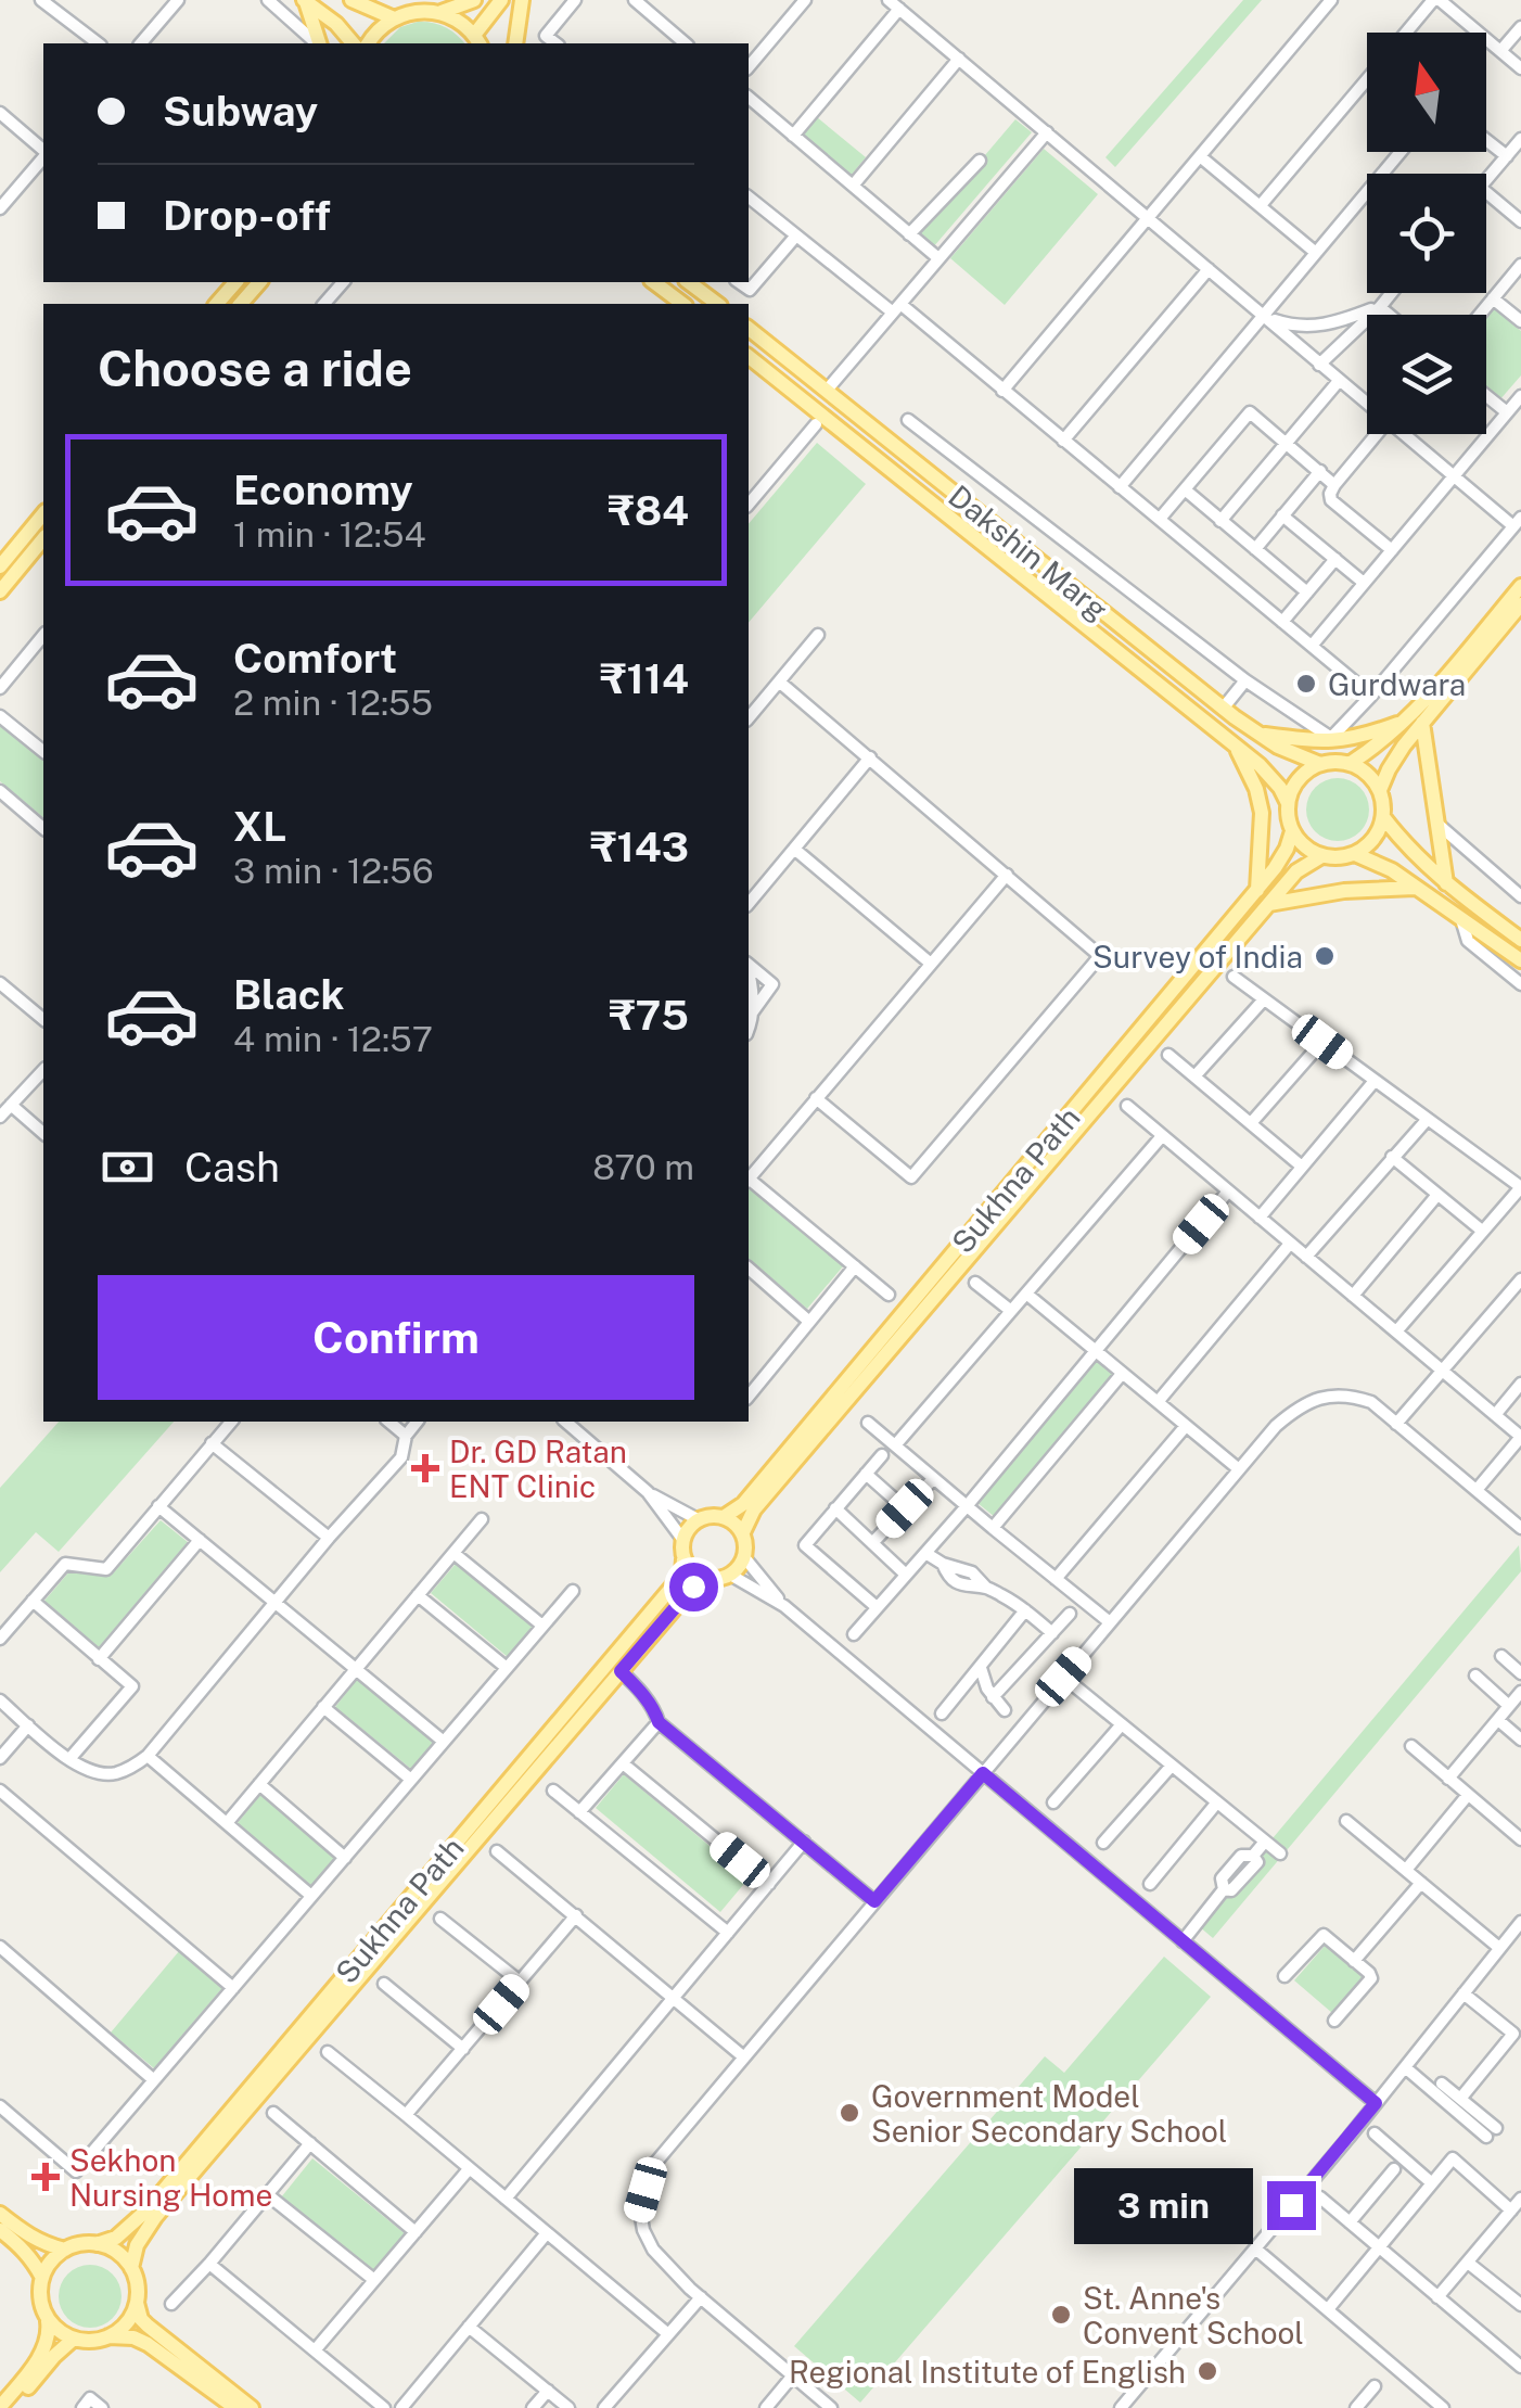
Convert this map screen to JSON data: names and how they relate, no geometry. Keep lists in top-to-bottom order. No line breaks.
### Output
{"streets":{"main road":["Dakshin Marg","Sukhna Path"]},"crossings":[["Dakshin Marg","Sukhna Path"]],"places":{"other":["Gurdwara","Survey of India","Government Model Senior Secondary School","St. Anne's Convent School","Regional Institute of English"],"health":["Dr. GD Ratan ENT Clinic","Sekhon Nursing Home"]},"north":"top","page":{"banner":["Subway","Drop-off"],"heading":"Choose a ride","list":[{"name":"Economy","note":"1 min · 12:54","value":"₹84"},{"name":"Comfort","note":"2 min · 12:55","value":"₹114"},{"name":"XL","note":"3 min · 12:56","value":"₹143"},{"name":"Black","note":"4 min · 12:57","value":"₹75"}],"pay":["Cash","870 m"],"buttons":"Confirm","bubble":"3 min"}}
